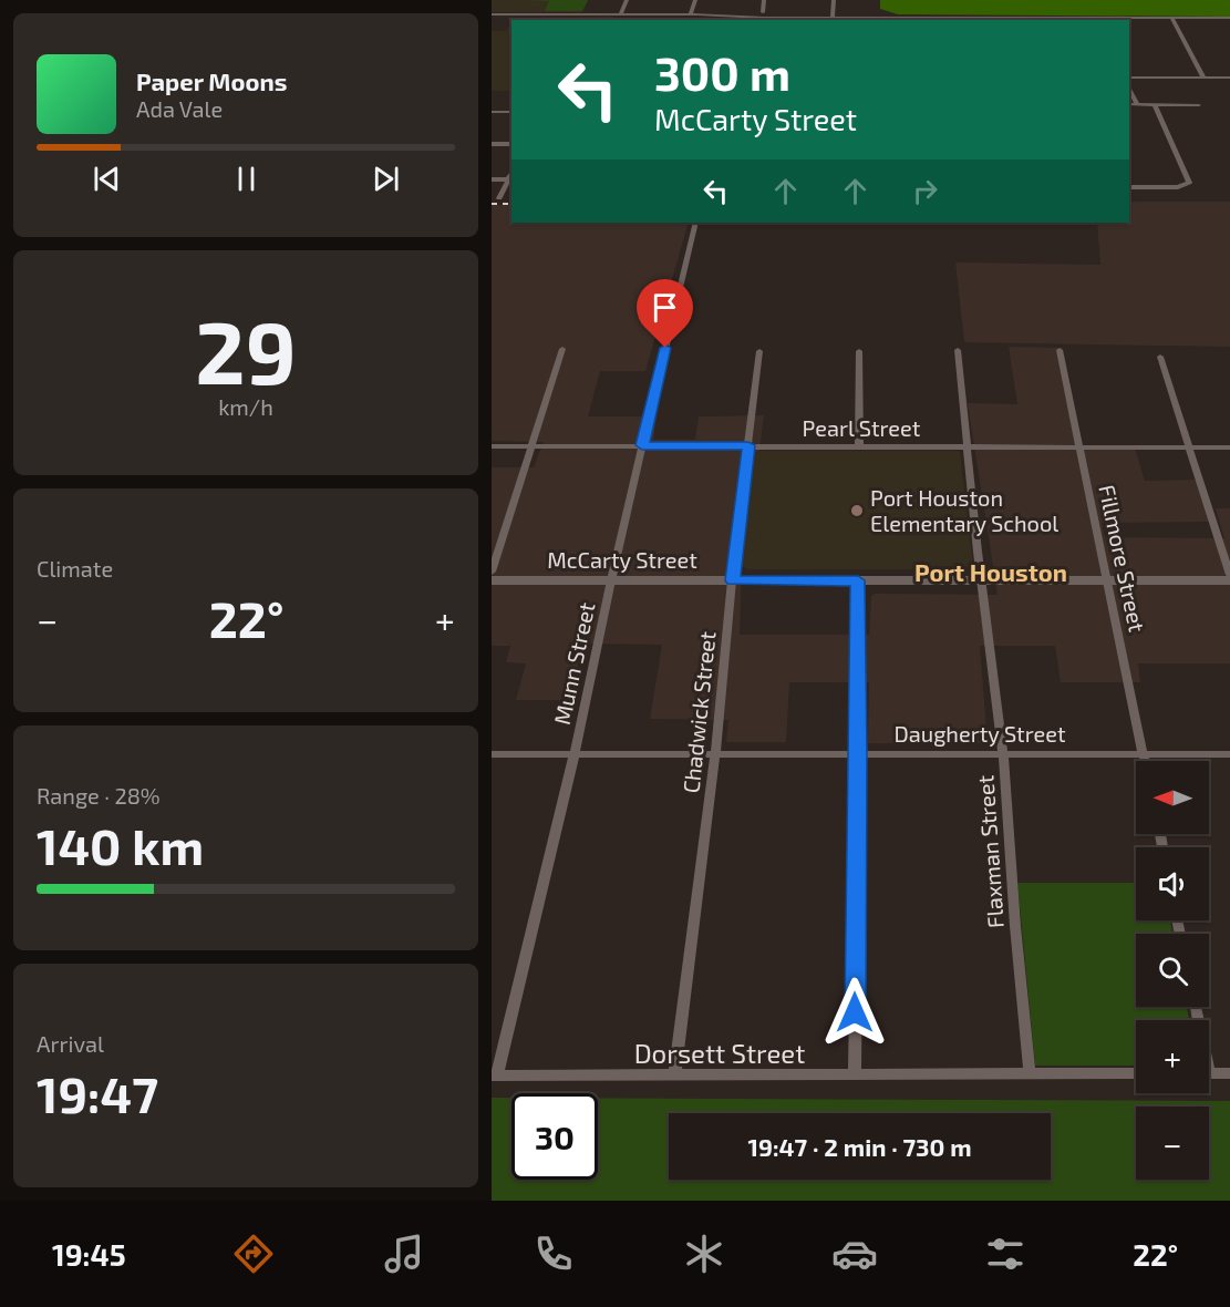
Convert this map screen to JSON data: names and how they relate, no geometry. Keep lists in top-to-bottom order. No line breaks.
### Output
{"streets":{"main road":["McCarty Street"],"street":["Pearl Street","Fillmore Street","Munn Street","Chadwick Street","Daugherty Street","Flaxman Street","Dorsett Street"]},"crossings":[["Pearl Street","Fillmore Street"],["Pearl Street","Munn Street"],["Pearl Street","Chadwick Street"],["Pearl Street","Flaxman Street"],["Fillmore Street","McCarty Street"],["Fillmore Street","Daugherty Street"],["McCarty Street","Munn Street"],["McCarty Street","Chadwick Street"],["McCarty Street","Flaxman Street"],["Munn Street","Daugherty Street"],["Munn Street","Dorsett Street"],["Chadwick Street","Daugherty Street"],["Chadwick Street","Dorsett Street"],["Daugherty Street","Flaxman Street"],["Flaxman Street","Dorsett Street"]],"districts":["Port Houston"],"places":["Port Houston Elementary School"],"north":"left","page":{"turn":["300 m","McCarty Street"],"song":["Paper Moons","Ada Vale"],"tile":[["29","km/h"],"Climate",["Range · 28%","140 km"],["Arrival","19:47"]],"heat":["−","22°","+"],"map_buttons":["+","−"],"limit":"30","trip":"19:47 · 2 min · 730 m","tabs":["19:45","22°"]}}
